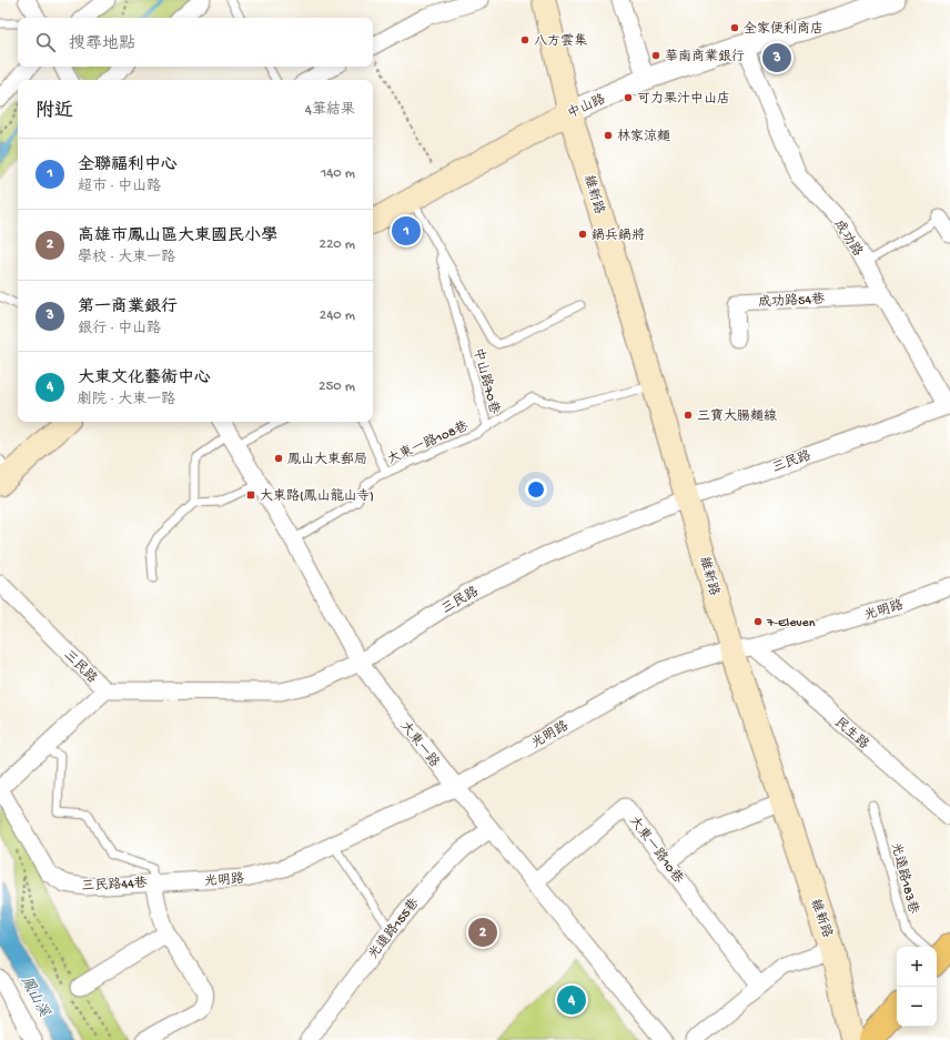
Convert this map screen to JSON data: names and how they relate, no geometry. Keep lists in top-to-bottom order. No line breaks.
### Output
{"streets":{"main road":["中山路","維新路"],"street":["成功路","成功路54巷","三民路","光明路","民生路","大東一路","大東一路10巷","三民路44巷","光遠路155巷"],"lane":["中山路70巷","大東一路108巷","光遠路183巷"]},"crossings":[["中山路","維新路"],["中山路","成功路"],["中山路","中山路70巷"],["維新路","中山路70巷"],["維新路","三民路"],["維新路","光明路"],["成功路","成功路54巷"],["成功路","三民路"],["中山路70巷","大東一路108巷"],["大東一路108巷","大東一路"],["三民路","大東一路"],["三民路","三民路44巷"],["光明路","民生路"],["光明路","大東一路"],["光明路","三民路44巷"],["大東一路","大東一路10巷"],["大東一路","光遠路155巷"]],"water":["鳳山溪"],"places":{"other":["全家便利商店","八方雲集","華南商業銀行","可力果汁中山店","林家涼麵","鍋兵鍋將","三寶大腸麵線","鳳山大東郵局","7-Eleven"],"transit":["大東路(鳳山龍山寺)"]},"page":{"search":"搜尋地點","pins":["3","1","2","4"],"heading":["附近","4筆結果"],"list":[{"mark":"1","name":"全聯福利中心","note":"超市 · 中山路","value":"140 m"},{"mark":"2","name":"高雄市鳳山區大東國民小學","note":"學校 · 大東一路","value":"220 m"},{"mark":"3","name":"第一商業銀行","note":"銀行 · 中山路","value":"240 m"},{"mark":"4","name":"大東文化藝術中心","note":"劇院 · 大東一路","value":"250 m"}],"map_buttons":["+","−"]}}
